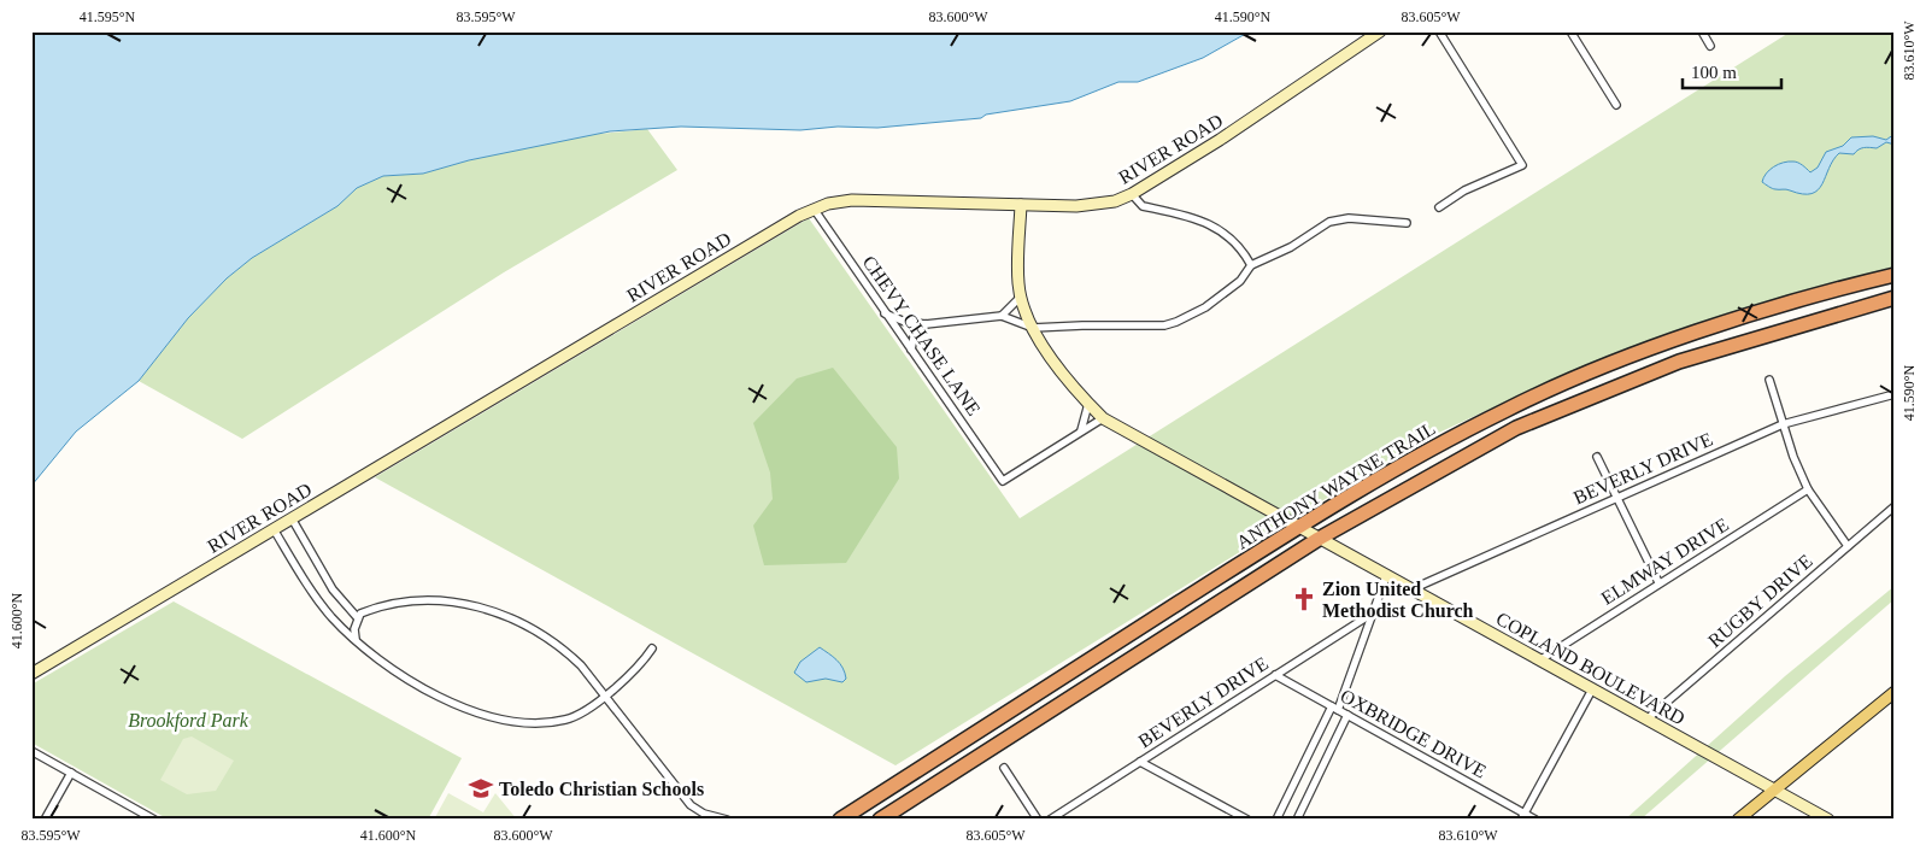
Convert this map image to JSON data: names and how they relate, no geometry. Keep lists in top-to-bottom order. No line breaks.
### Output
{"streets":{"highway":["ANTHONY WAYNE TRAIL"],"street":["RIVER ROAD","CHEVY CHASE LANE","BEVERLY DRIVE","ELMWAY DRIVE","RUGBY DRIVE","COPLAND BOULEVARD","OXBRIDGE DRIVE"]},"crossings":[["RIVER ROAD","CHEVY CHASE LANE"],["RIVER ROAD","COPLAND BOULEVARD"],["BEVERLY DRIVE","COPLAND BOULEVARD"],["BEVERLY DRIVE","OXBRIDGE DRIVE"],["ANTHONY WAYNE TRAIL","COPLAND BOULEVARD"],["ELMWAY DRIVE","COPLAND BOULEVARD"],["RUGBY DRIVE","COPLAND BOULEVARD"]],"parks":["Brookford Park"],"places":{"church":["Zion United Methodist Church"],"school or university":["Toledo Christian Schools"]},"scale_bar":"100 m","coordinates":["41.595°N","83.595°W","83.600°W","41.590°N","83.605°W","83.610°W","41.600°N"]}
